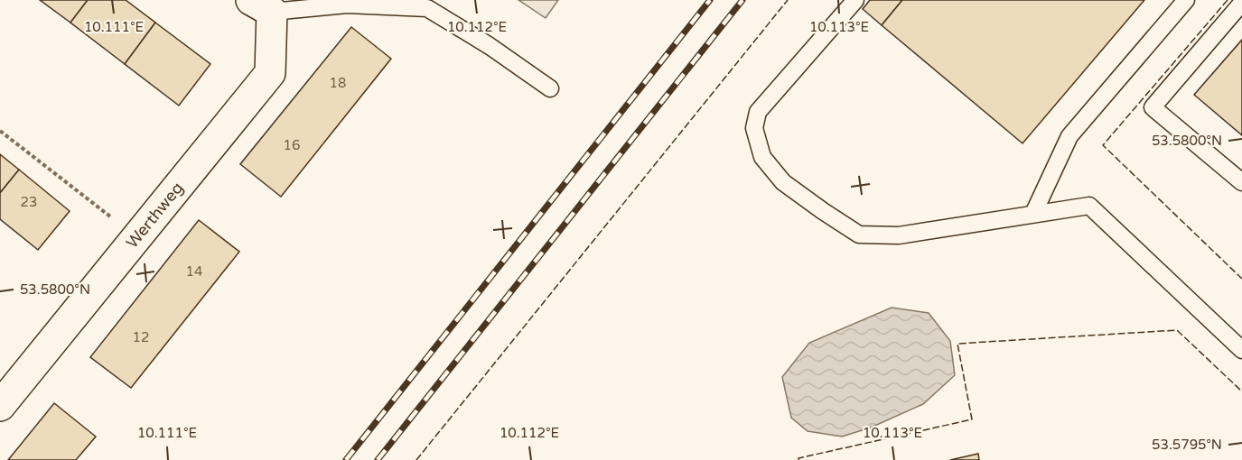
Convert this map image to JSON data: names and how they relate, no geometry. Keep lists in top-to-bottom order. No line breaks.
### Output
{"streets":{"street":["Werthweg"]},"house_numbers":["18","16","23","14","12"],"coordinates":["10.111°E","10.112°E","10.113°E","53.5800°N","53.5795°N"]}
